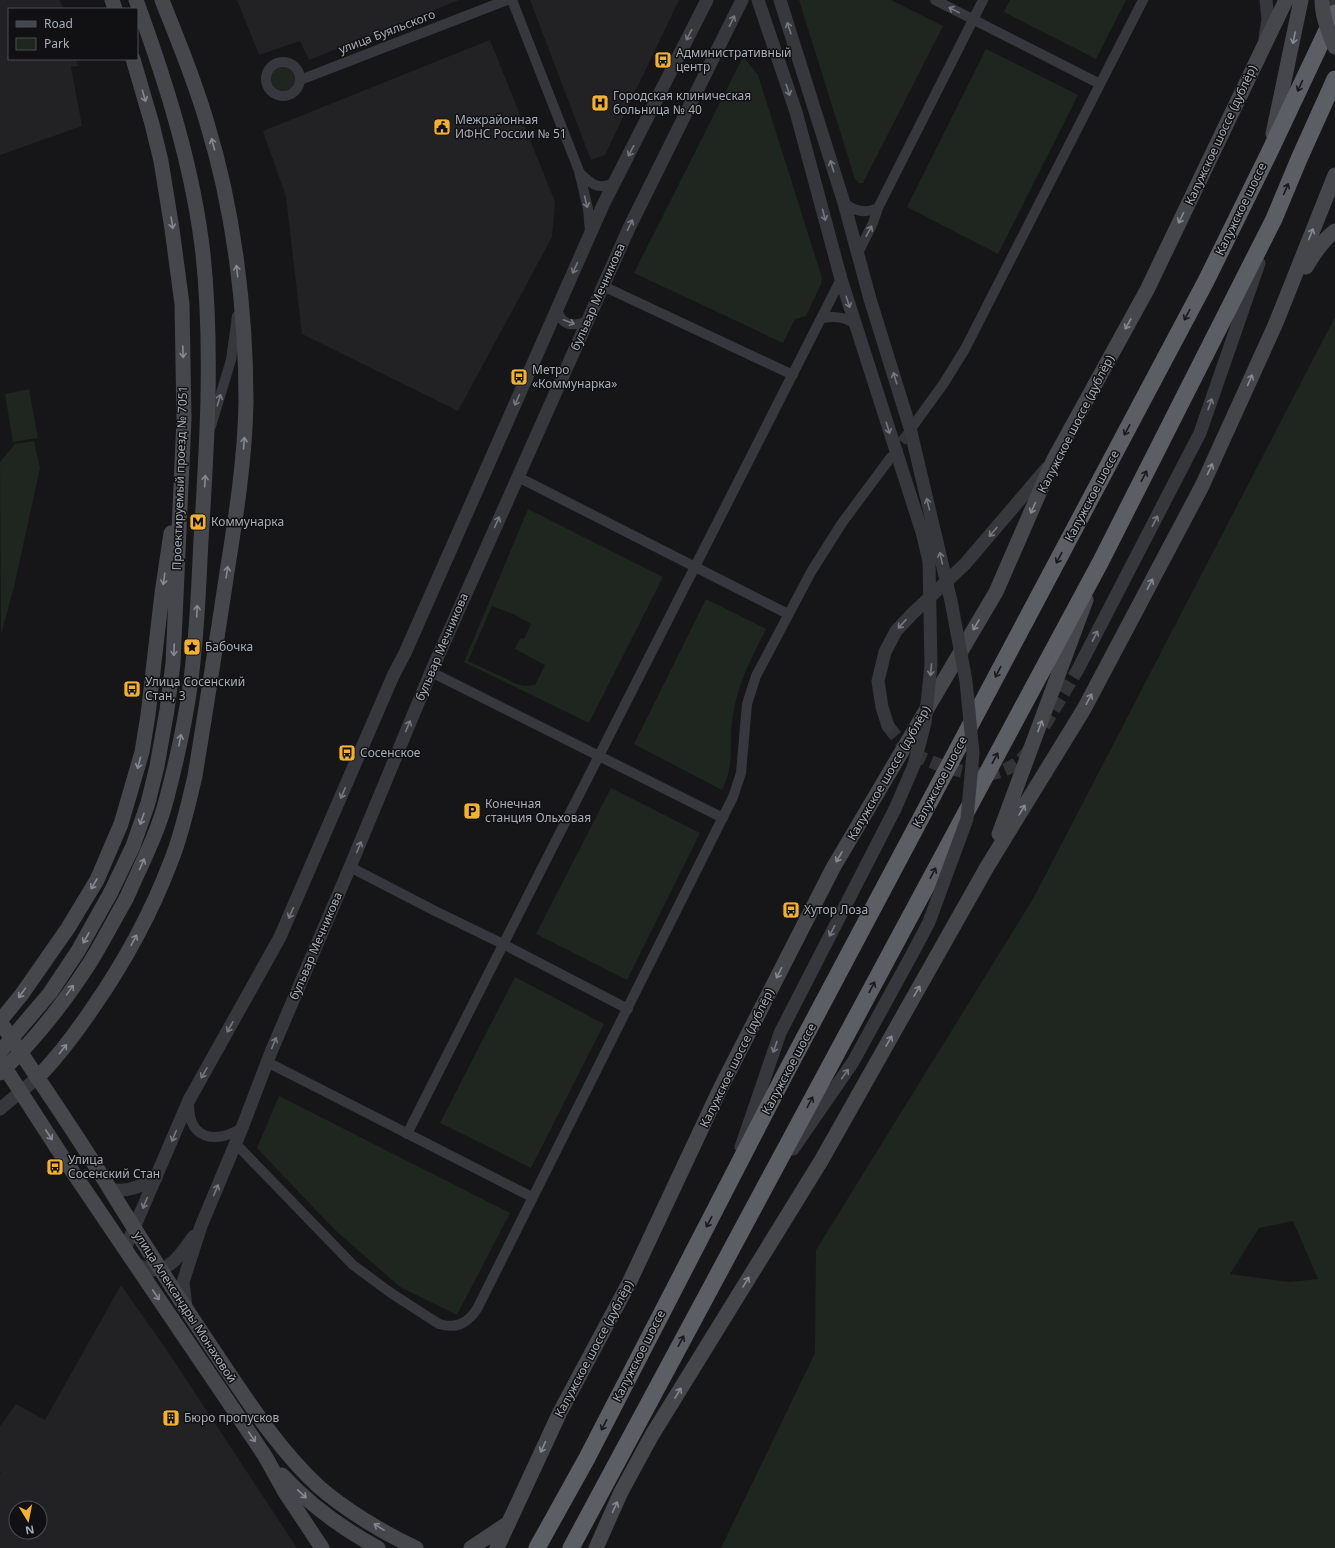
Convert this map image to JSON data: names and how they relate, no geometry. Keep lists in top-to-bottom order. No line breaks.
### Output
{"streets":{"highway":["Калужское шоссе"],"main road":["Калужское шоссе (дублёр)","Проектируемый проезд № 7051","улица Александры Монаховой"],"street":["улица Буяльского","бульвар Мечникова"]},"crossings":[["бульвар Мечникова","улица Александры Монаховой"]],"places":{"bus stop":["Административный центр","Метро «Коммунарка»","Улица Сосенский Стан, 3","Сосенское","Хутор Лоза","Улица Сосенский Стан"],"hospital":["Городская клиническая больница № 40"],"public building":["Межрайонная ИФНС России № 51"],"metro station":["Коммунарка"],"place":["Бабочка"],"parking":["Конечная станция Ольховая"],"building":["Бюро пропусков"]},"legend":["Road","Park"],"north":"bottom"}
